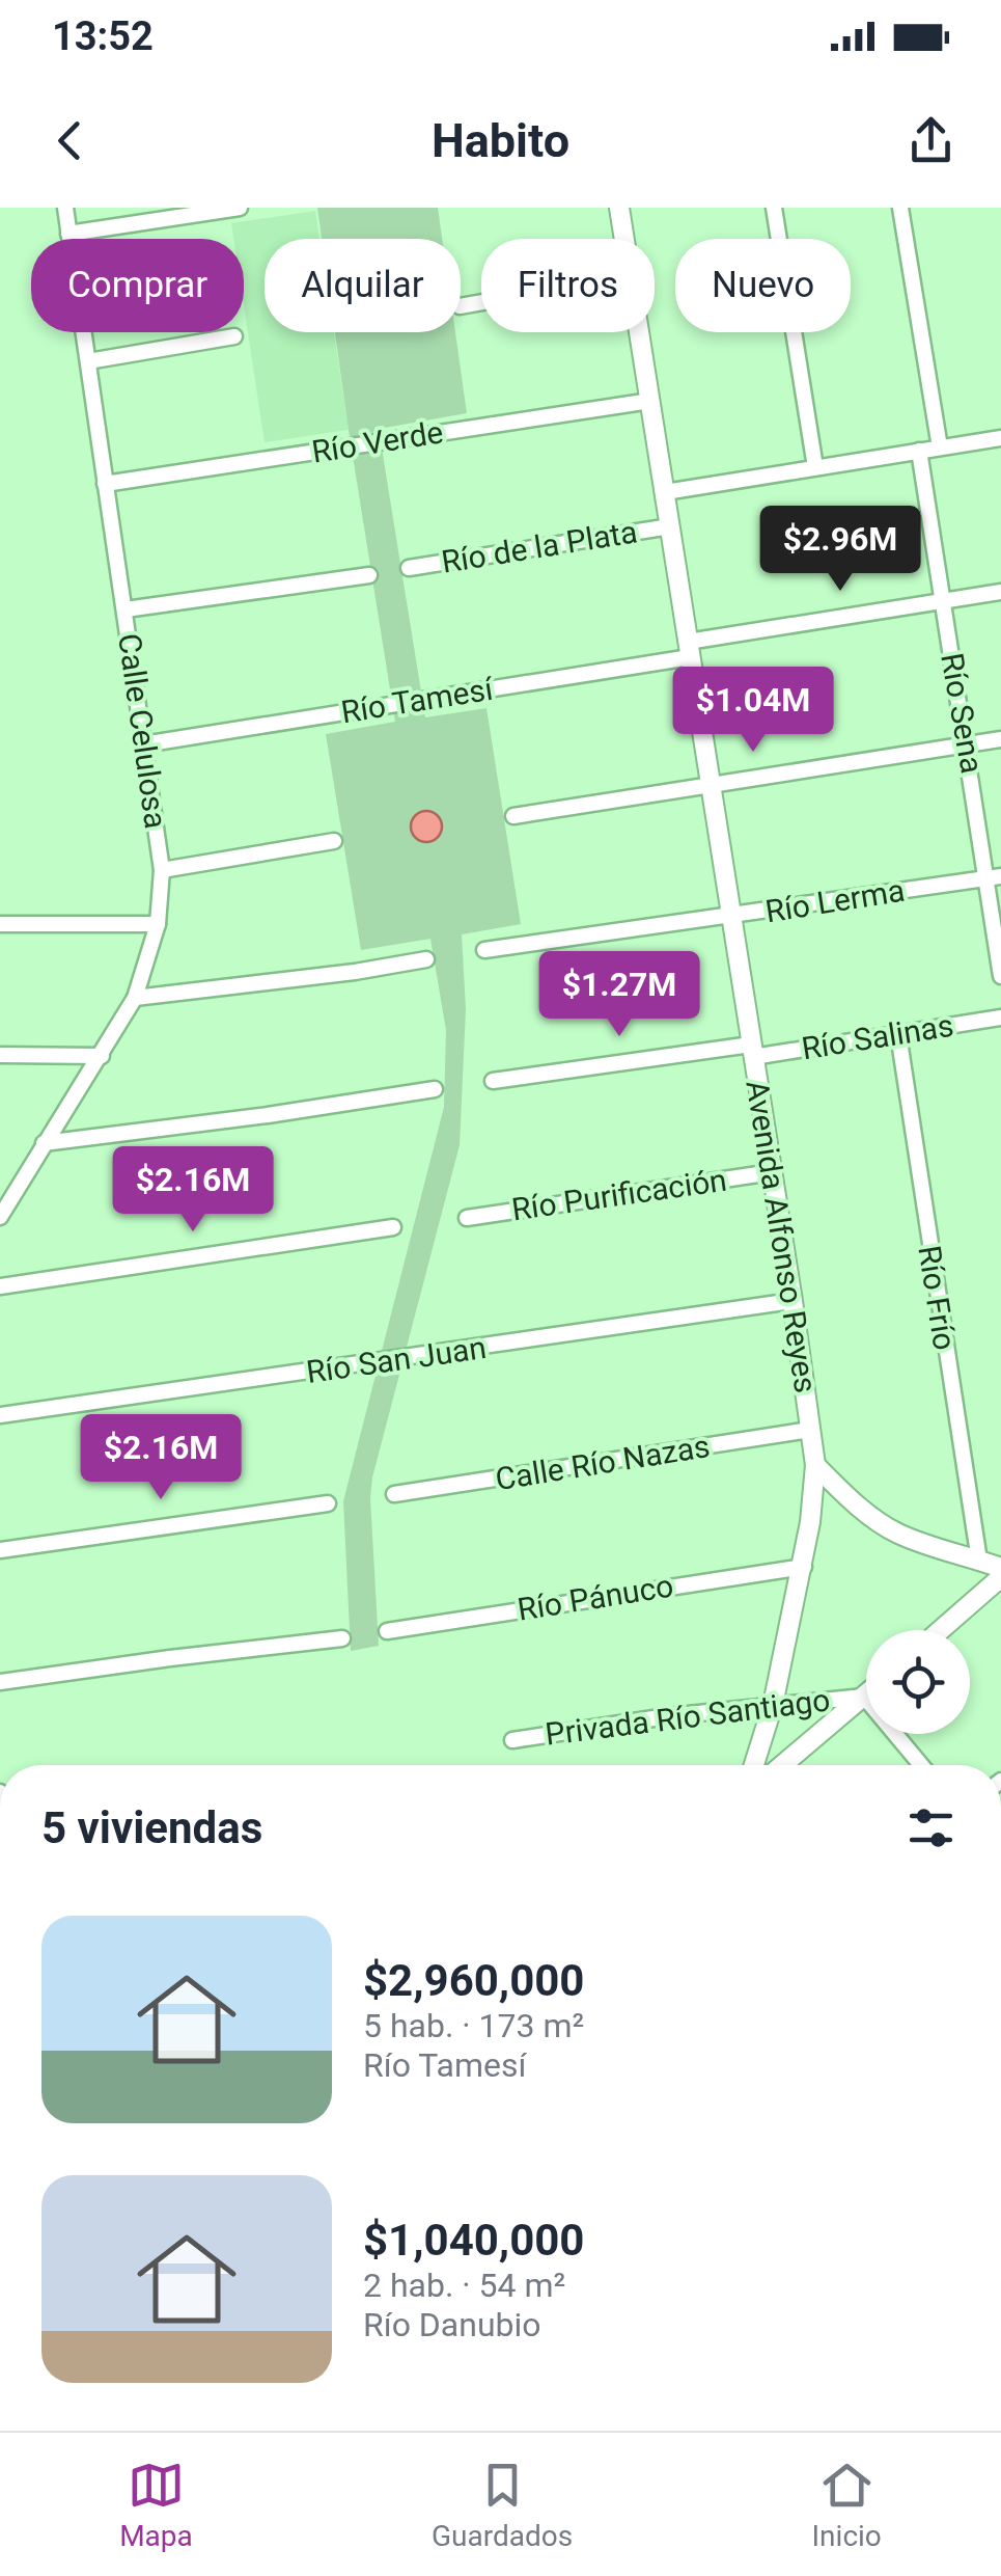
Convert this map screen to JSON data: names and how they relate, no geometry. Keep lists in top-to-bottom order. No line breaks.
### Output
{"streets":{"street":["Río Verde","Río de la Plata","Río Tamesí","Río Sena","Calle Celulosa","Río Lerma","Río Salinas","Río Purificación","Avenida Alfonso Reyes","Río Frío","Río San Juan","Calle Río Nazas","Río Pánuco","Privada Río Santiago"]},"crossings":[["Río Verde","Calle Celulosa"],["Río Verde","Avenida Alfonso Reyes"],["Río de la Plata","Río Sena"],["Río de la Plata","Avenida Alfonso Reyes"],["Río Tamesí","Río Sena"],["Río Tamesí","Calle Celulosa"],["Río Tamesí","Avenida Alfonso Reyes"],["Río Sena","Río Lerma"],["Río Lerma","Avenida Alfonso Reyes"],["Río Salinas","Avenida Alfonso Reyes"],["Río Salinas","Río Frío"],["Río Purificación","Avenida Alfonso Reyes"],["Avenida Alfonso Reyes","Río San Juan"],["Avenida Alfonso Reyes","Calle Río Nazas"],["Avenida Alfonso Reyes","Río Pánuco"],["Avenida Alfonso Reyes","Privada Río Santiago"]],"page":{"status":"13:52","header":"Habito","chip":["Comprar","Alquilar","Filtros","Nuevo"],"price":["$2.96M","$1.04M","$1.27M","$2.16M","$2.16M"],"heading":"5 viviendas","list":[{"name":"$2,960,000","note":"5 hab. · 173 m² · Río Tamesí"},{"name":"$1,040,000","note":"2 hab. · 54 m² · Río Danubio"}],"tabs":["Mapa","Guardados","Inicio"]}}
